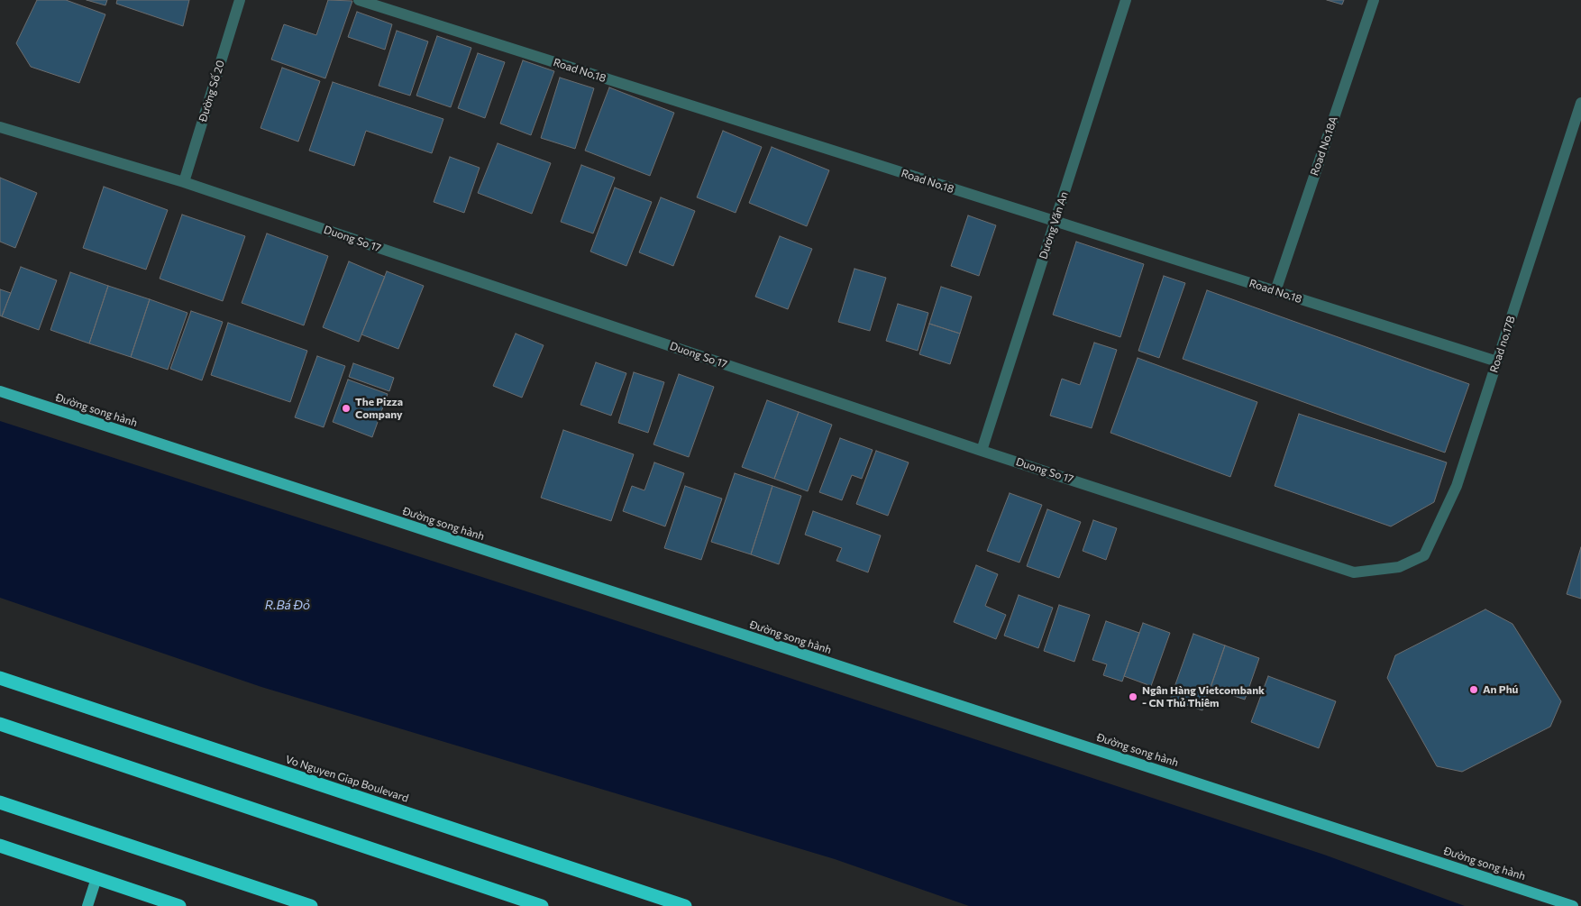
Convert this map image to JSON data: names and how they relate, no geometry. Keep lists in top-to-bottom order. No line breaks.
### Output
{"streets":{"highway":["Vo Nguyen Giap Boulevard"],"main road":["Đường song hành"],"street":["Road No.18","Đường Số 20","Road No.18A","Dương Văn An","Duong So 17","Road no.17B"]},"crossings":[["Road No.18","Road No.18A"],["Road No.18","Dương Văn An"],["Road No.18","Duong So 17"],["Road No.18","Road no.17B"],["Đường Số 20","Duong So 17"],["Dương Văn An","Duong So 17"],["Duong So 17","Road no.17B"]],"water":["R.Bá Đỏ"],"places":["The Pizza Company","An Phú","Ngân Hàng Vietcombank - CN Thủ Thiêm"]}
